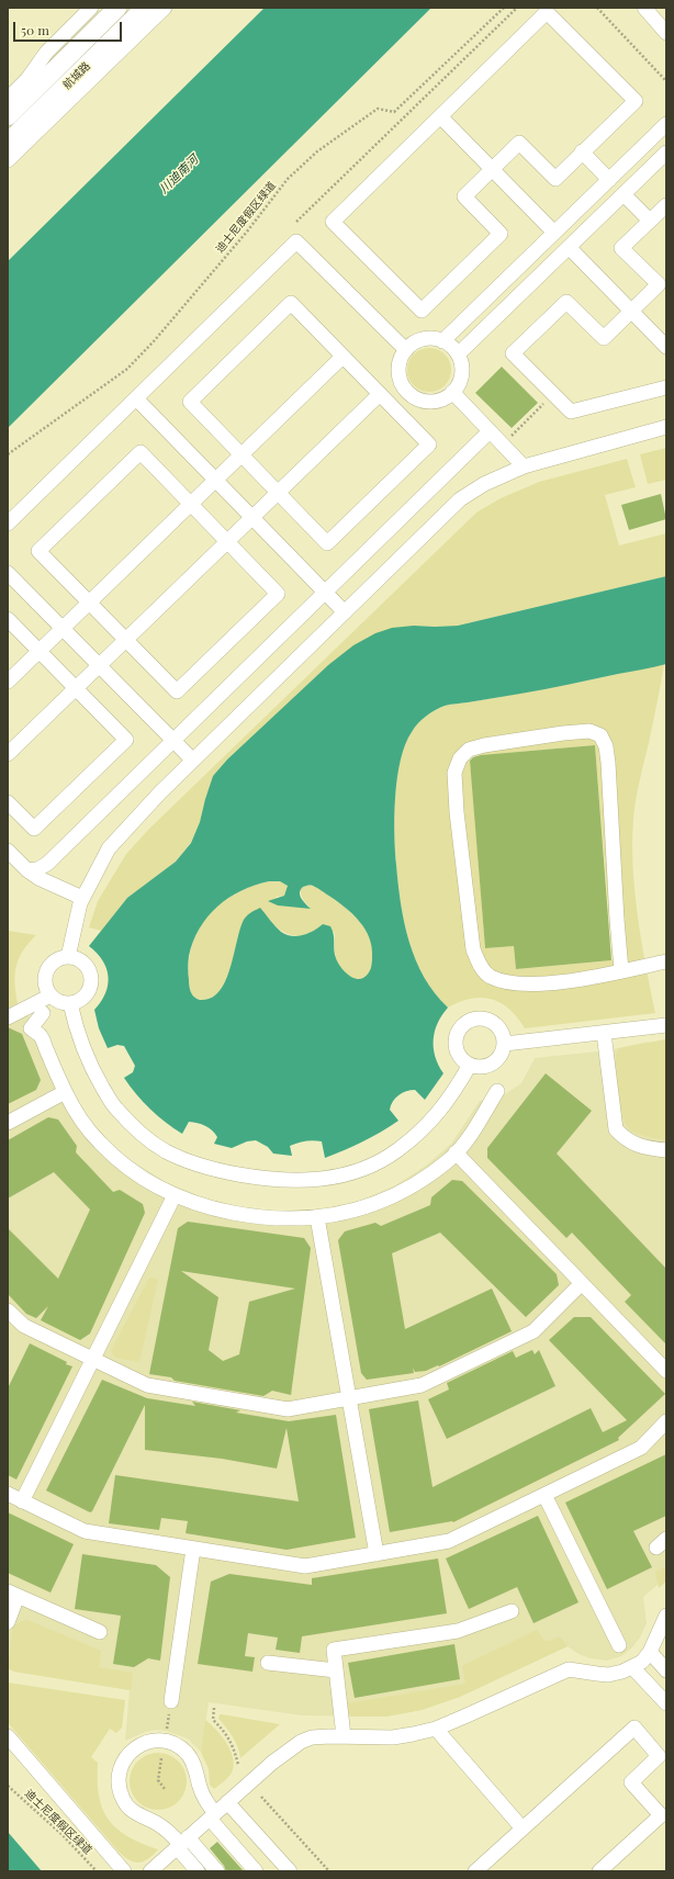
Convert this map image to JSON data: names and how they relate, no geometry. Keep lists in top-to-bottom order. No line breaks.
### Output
{"streets":{"main road":["航城路"],"path":["迪士尼度假区绿道"]},"water":["川迪南河"],"scale_bar":"50 m"}
